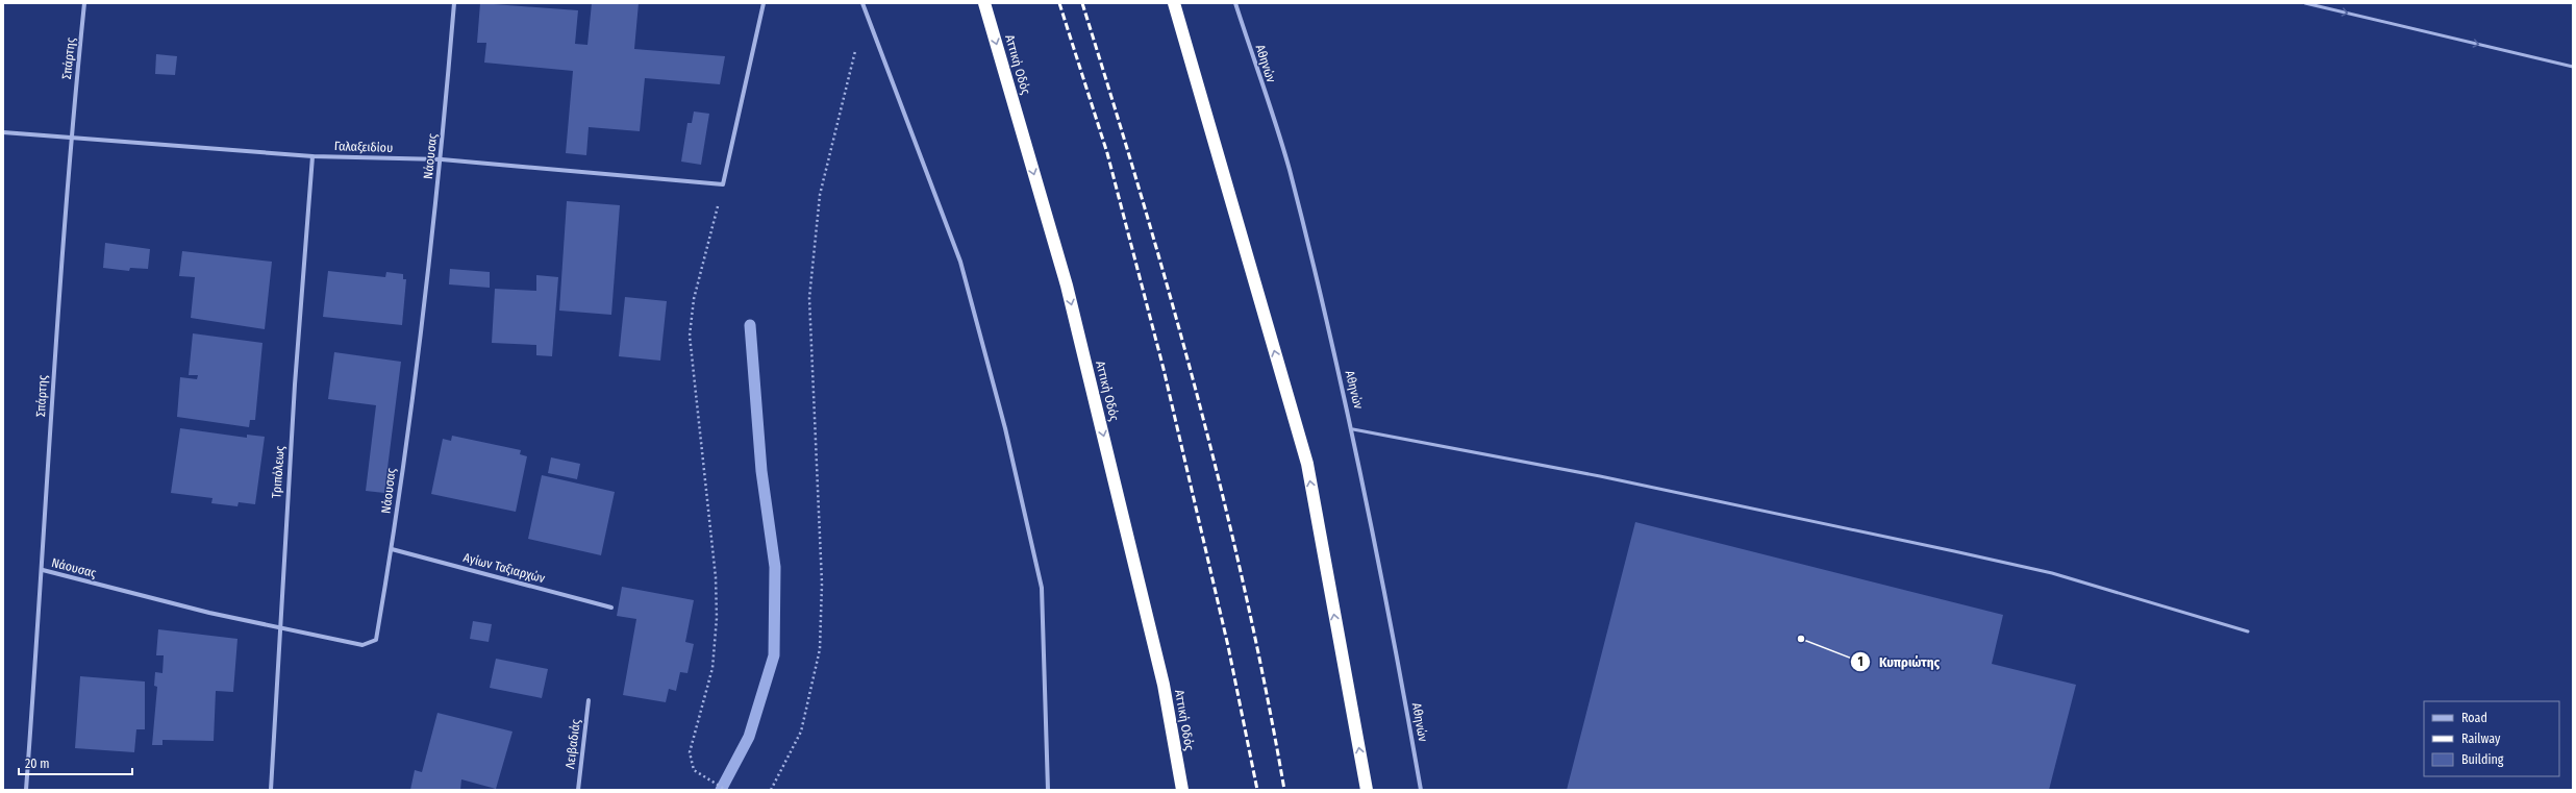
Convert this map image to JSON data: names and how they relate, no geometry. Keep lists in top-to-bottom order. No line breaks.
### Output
{"streets":{"highway":["Αττική Οδός"],"street":["Σπάρτης","Αθηνών","Γαλαξειδίου","Νάουσας","Τριπόλεως","Αγίων Ταξιαρχών","Λειβαδιάς"]},"crossings":[["Σπάρτης","Γαλαξειδίου"],["Σπάρτης","Νάουσας"],["Γαλαξειδίου","Νάουσας"],["Γαλαξειδίου","Τριπόλεως"],["Νάουσας","Τριπόλεως"],["Νάουσας","Αγίων Ταξιαρχών"]],"one_way":["Αττική Οδός"],"places":["Κυπριώτης"],"legend":["Road","Railway","Building"],"scale_bar":"20 m"}
